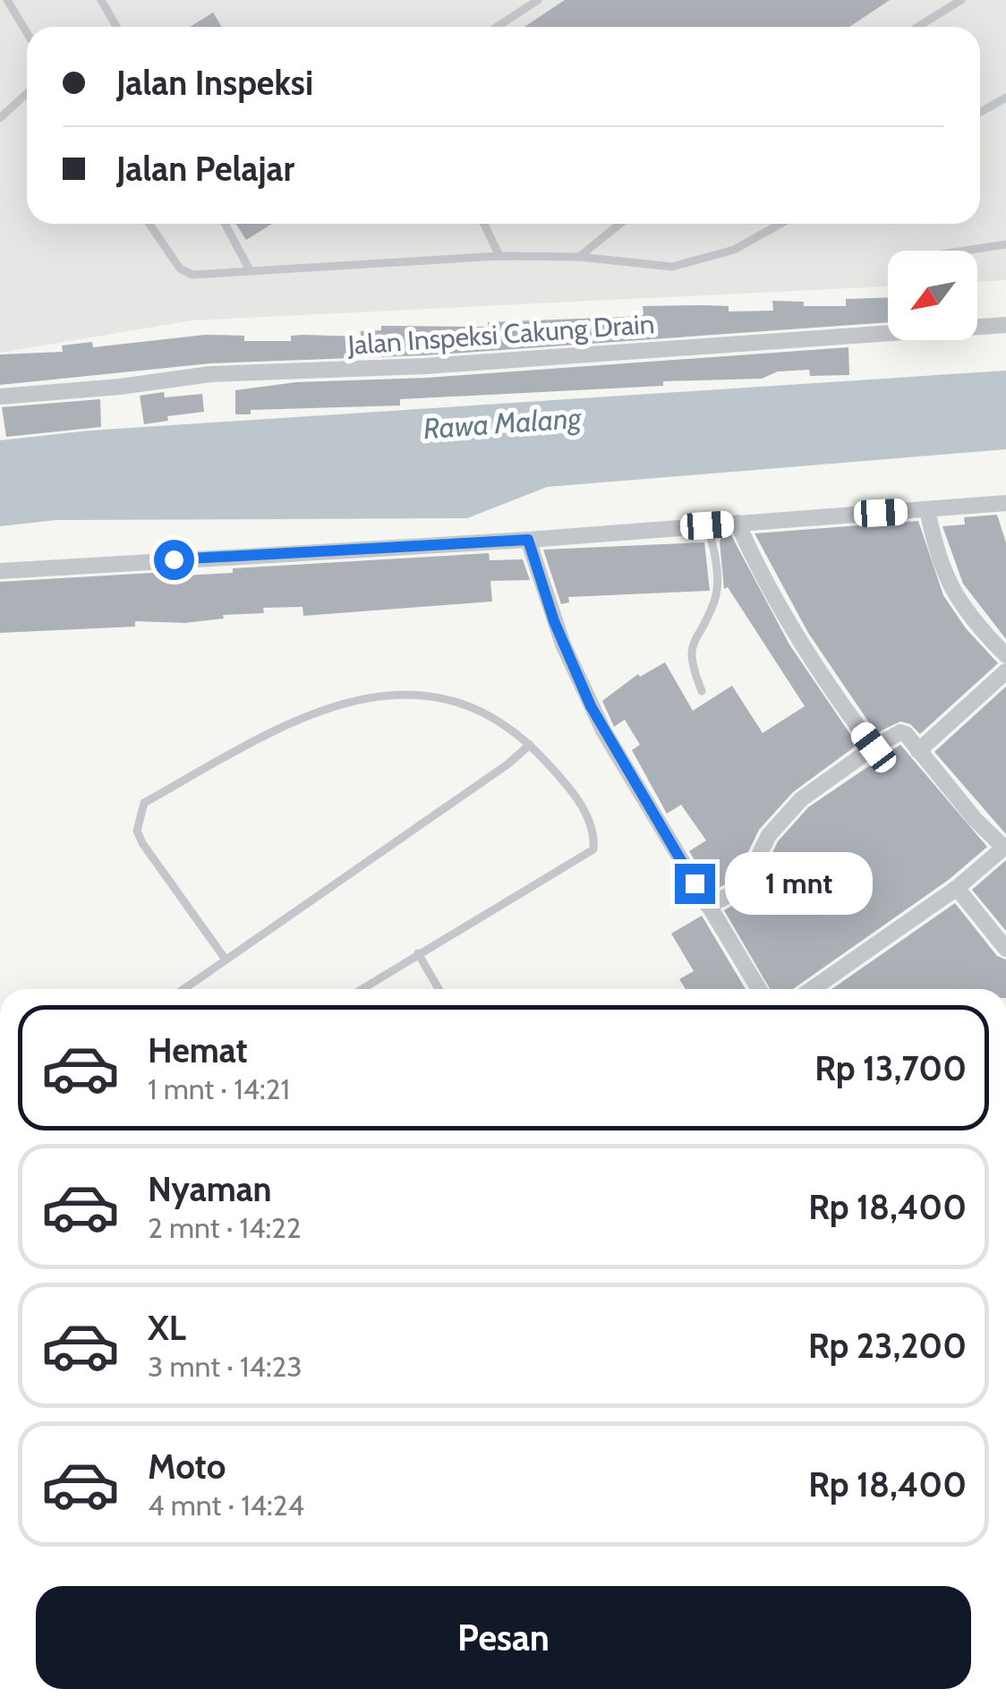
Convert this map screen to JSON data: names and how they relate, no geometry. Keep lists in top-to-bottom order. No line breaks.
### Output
{"streets":{"street":["Jalan Inspeksi Cakung Drain"]},"water":["Rawa Malang"],"north":"bottom left","page":{"banner":["Jalan Inspeksi","Jalan Pelajar"],"bubble":"1 mnt","list":[{"name":"Hemat","note":"1 mnt · 14:21","value":"Rp 13,700"},{"name":"Nyaman","note":"2 mnt · 14:22","value":"Rp 18,400"},{"name":"XL","note":"3 mnt · 14:23","value":"Rp 23,200"},{"name":"Moto","note":"4 mnt · 14:24","value":"Rp 18,400"}],"buttons":"Pesan"}}
